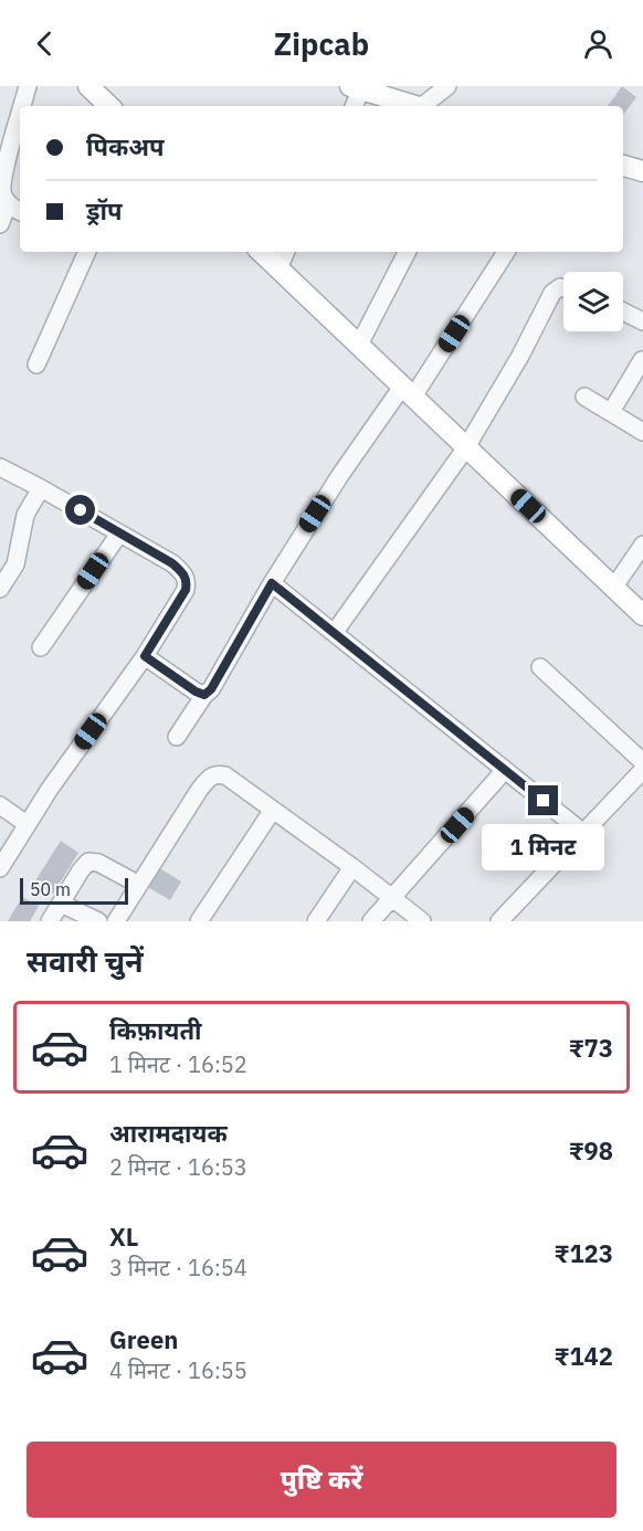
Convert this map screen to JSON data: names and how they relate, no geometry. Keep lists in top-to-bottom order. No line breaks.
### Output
{"scale_bar":"50 m","page":{"header":"Zipcab","banner":["पिकअप","ड्रॉप"],"bubble":"1 मिनट","scale":"50 m","heading":"सवारी चुनें","list":[{"name":"किफ़ायती","note":"1 मिनट · 16:52","value":"₹73"},{"name":"आरामदायक","note":"2 मिनट · 16:53","value":"₹98"},{"name":"XL","note":"3 मिनट · 16:54","value":"₹123"},{"name":"Green","note":"4 मिनट · 16:55","value":"₹142"}],"buttons":"पुष्टि करें"}}
